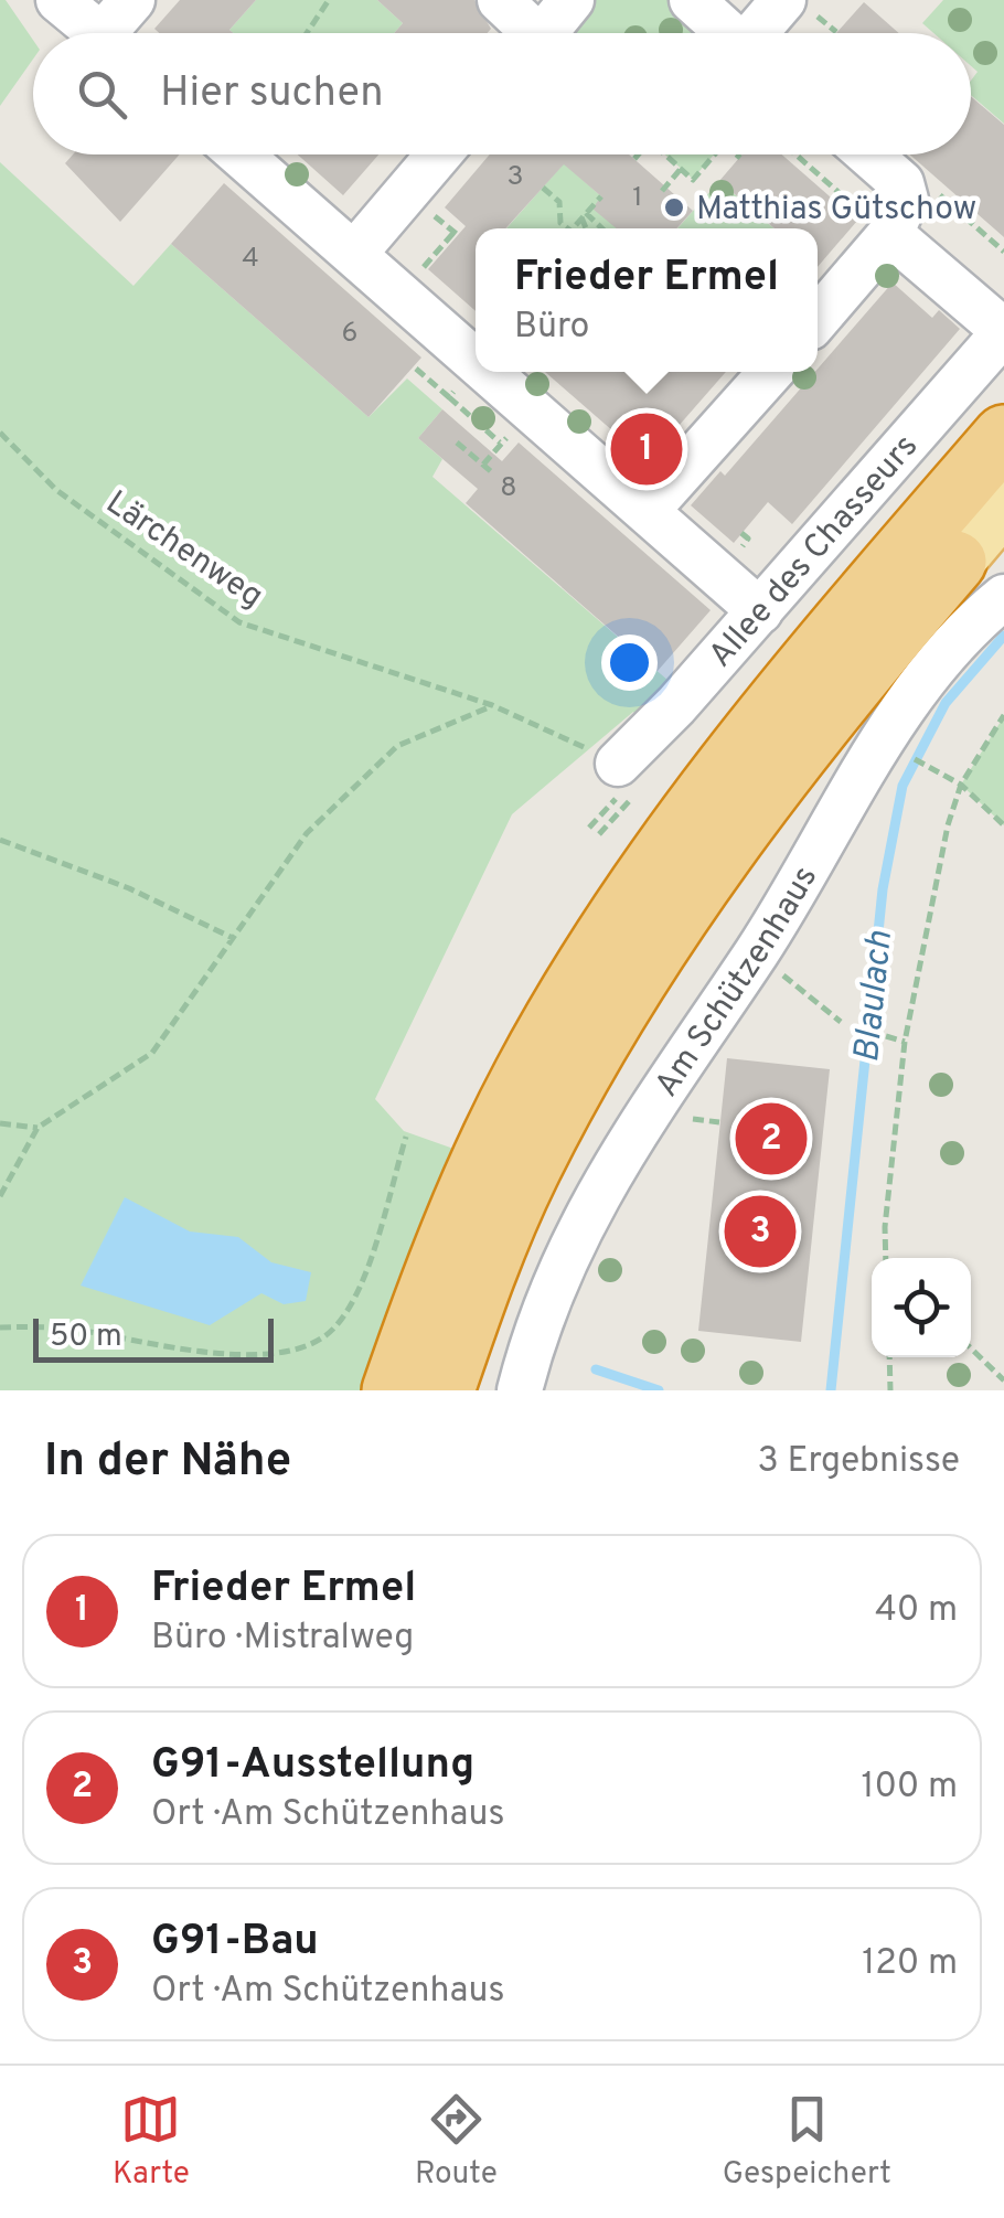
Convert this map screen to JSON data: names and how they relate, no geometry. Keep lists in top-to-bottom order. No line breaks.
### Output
{"streets":{"street":["Allee des Chasseurs","Am Schützenhaus"],"path":["Lärchenweg"]},"crossings":[["Lärchenweg","Allee des Chasseurs"]],"water":["Blaulach"],"places":["Matthias Gütschow"],"house_numbers":["3","1","4","6","8"],"scale_bar":"50 m","page":{"search":"Hier suchen","popup":["Frieder Ermel","Büro"],"pins":["1","2","3"],"scale":"50 m","heading":["In der Nähe","3 Ergebnisse"],"list":[{"mark":"1","name":"Frieder Ermel","note":"Büro · Mistralweg","value":"40 m"},{"mark":"2","name":"G91-Ausstellung","note":"Ort · Am Schützenhaus","value":"100 m"},{"mark":"3","name":"G91-Bau","note":"Ort · Am Schützenhaus","value":"120 m"}],"nav":["Karte","Route","Gespeichert"]}}
